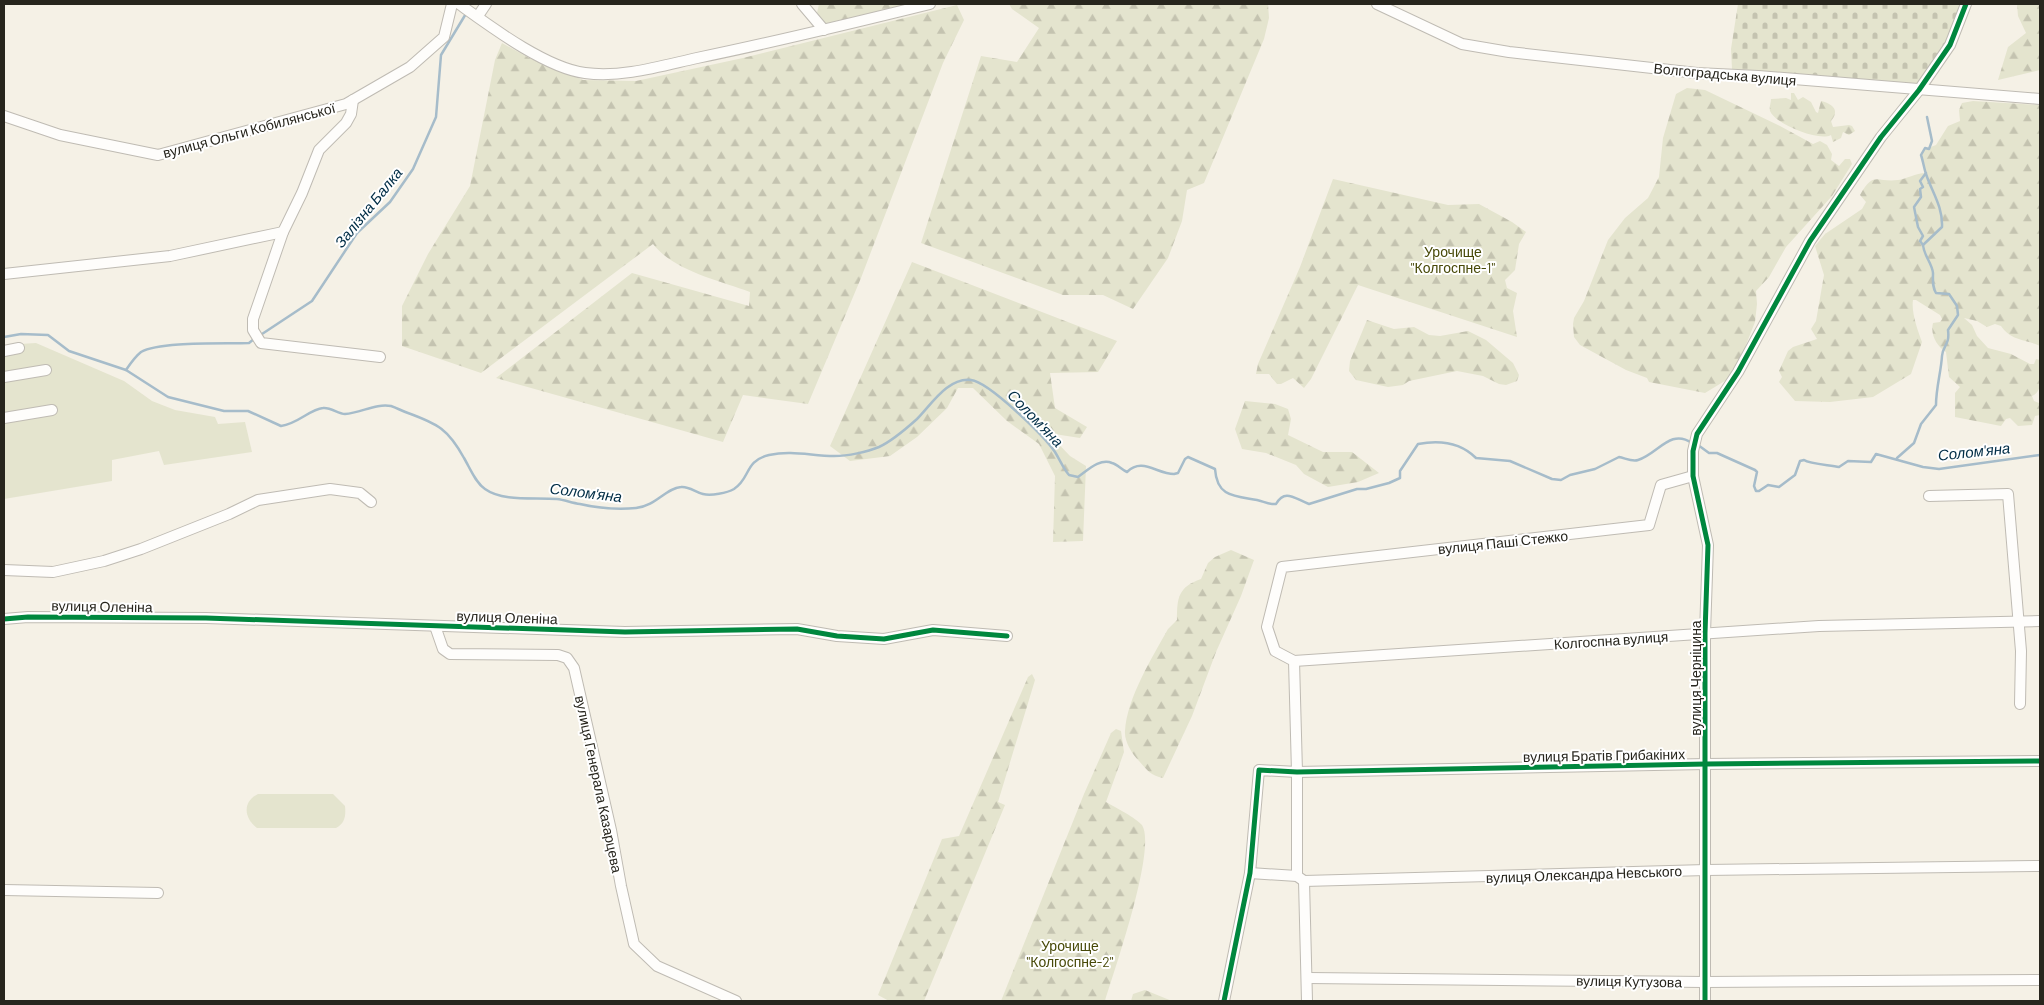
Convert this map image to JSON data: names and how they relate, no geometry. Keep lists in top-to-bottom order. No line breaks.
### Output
{"streets":{"street":["Волгоградська вулиця","вулиця Ольги Кобилянської","вулиця Паші Стежко","вулиця Оленіна","Колгоспна вулиця","вулиця Черніцина","вулиця Братів Грибакіних","вулиця Генерала Казарцева","вулиця Олександра Невського","вулиця Кутузова"]},"crossings":[["Волгоградська вулиця","вулиця Черніцина"],["вулиця Паші Стежко","Колгоспна вулиця"],["вулиця Паші Стежко","вулиця Черніцина"],["вулиця Оленіна","вулиця Генерала Казарцева"],["Колгоспна вулиця","вулиця Черніцина"],["вулиця Черніцина","вулиця Братів Грибакіних"],["вулиця Черніцина","вулиця Олександра Невського"],["вулиця Черніцина","вулиця Кутузова"],["вулиця Братів Грибакіних","вулиця Олександра Невського"]],"water":["Залізна Балка","Солом'яна"],"parks":["Урочище \"Колгоспне-1\"","Урочище \"Колгоспне-2\""]}
